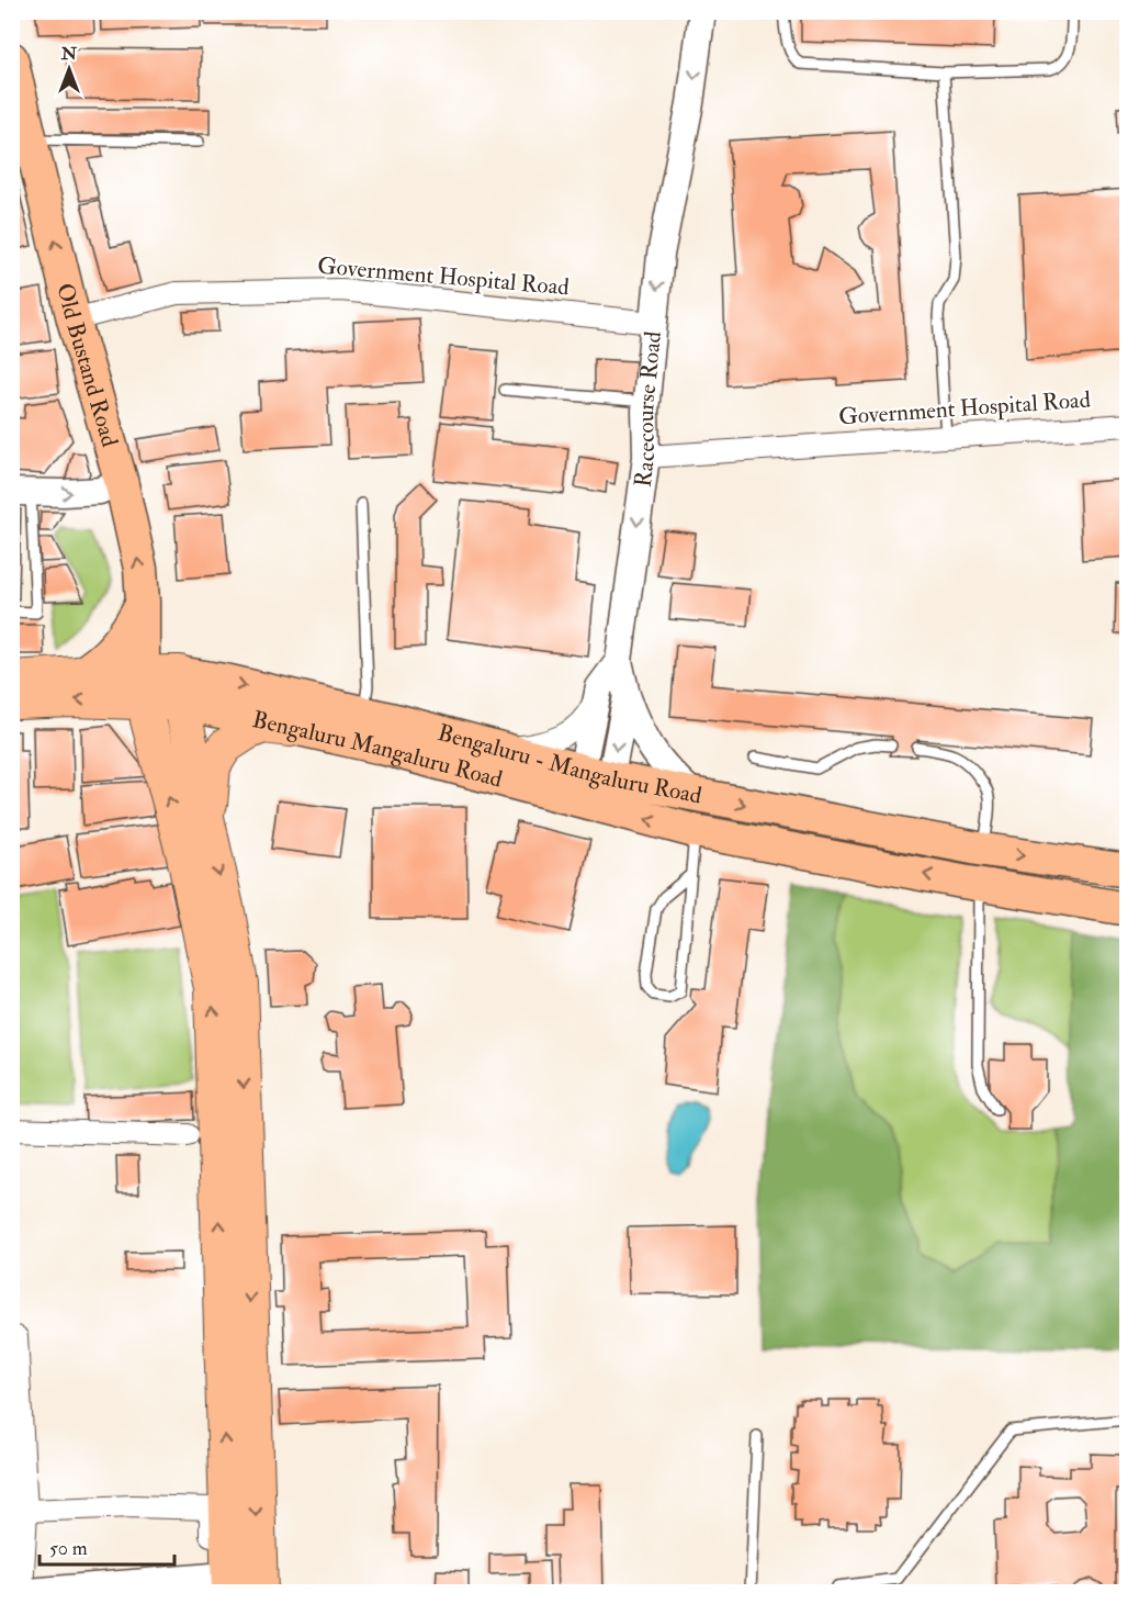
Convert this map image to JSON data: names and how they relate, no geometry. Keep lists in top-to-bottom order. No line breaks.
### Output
{"streets":{"highway":["Bengaluru - Mangaluru Road"],"main road":["Old Bustand Road","Bengaluru Mangaluru Road"],"street":["Government Hospital Road","Racecourse Road"]},"crossings":[["Government Hospital Road","Old Bustand Road"],["Government Hospital Road","Racecourse Road"],["Old Bustand Road","Bengaluru - Mangaluru Road"],["Racecourse Road","Bengaluru Mangaluru Road"],["Racecourse Road","Bengaluru - Mangaluru Road"],["Bengaluru Mangaluru Road","Bengaluru - Mangaluru Road"]],"one_way":["Old Bustand Road","Racecourse Road"],"scale_bar":"50 m","north":"top"}
